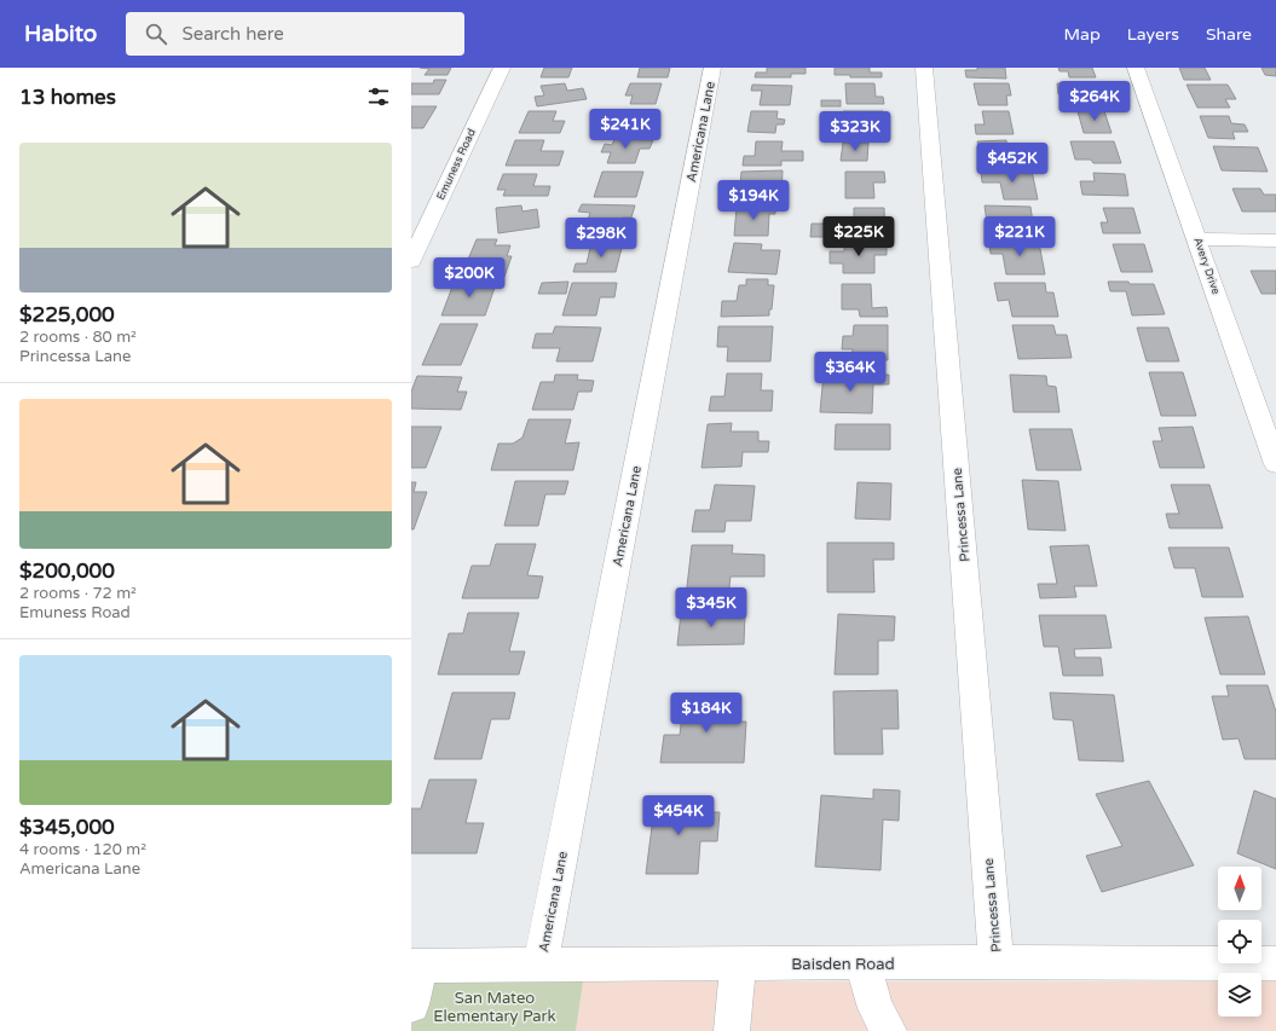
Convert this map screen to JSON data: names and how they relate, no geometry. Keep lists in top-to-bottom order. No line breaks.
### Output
{"streets":{"street":["Americana Lane","Emuness Road","Avery Drive","Princessa Lane","Baisden Road"]},"crossings":[["Americana Lane","Baisden Road"],["Princessa Lane","Baisden Road"]],"parks":["San Mateo Elementary Park"],"north":"top","page":{"header":"Habito","search":"Search here","nav":["Map","Layers","Share"],"heading":"13 homes","price":["$264K","$241K","$323K","$452K","$194K","$225K","$221K","$298K","$200K","$364K","$345K","$184K","$454K"],"list":[{"name":"$225,000","note":"2 rooms · 80 m² · Princessa Lane"},{"name":"$200,000","note":"2 rooms · 72 m² · Emuness Road"},{"name":"$345,000","note":"4 rooms · 120 m² · Americana Lane"}]}}
